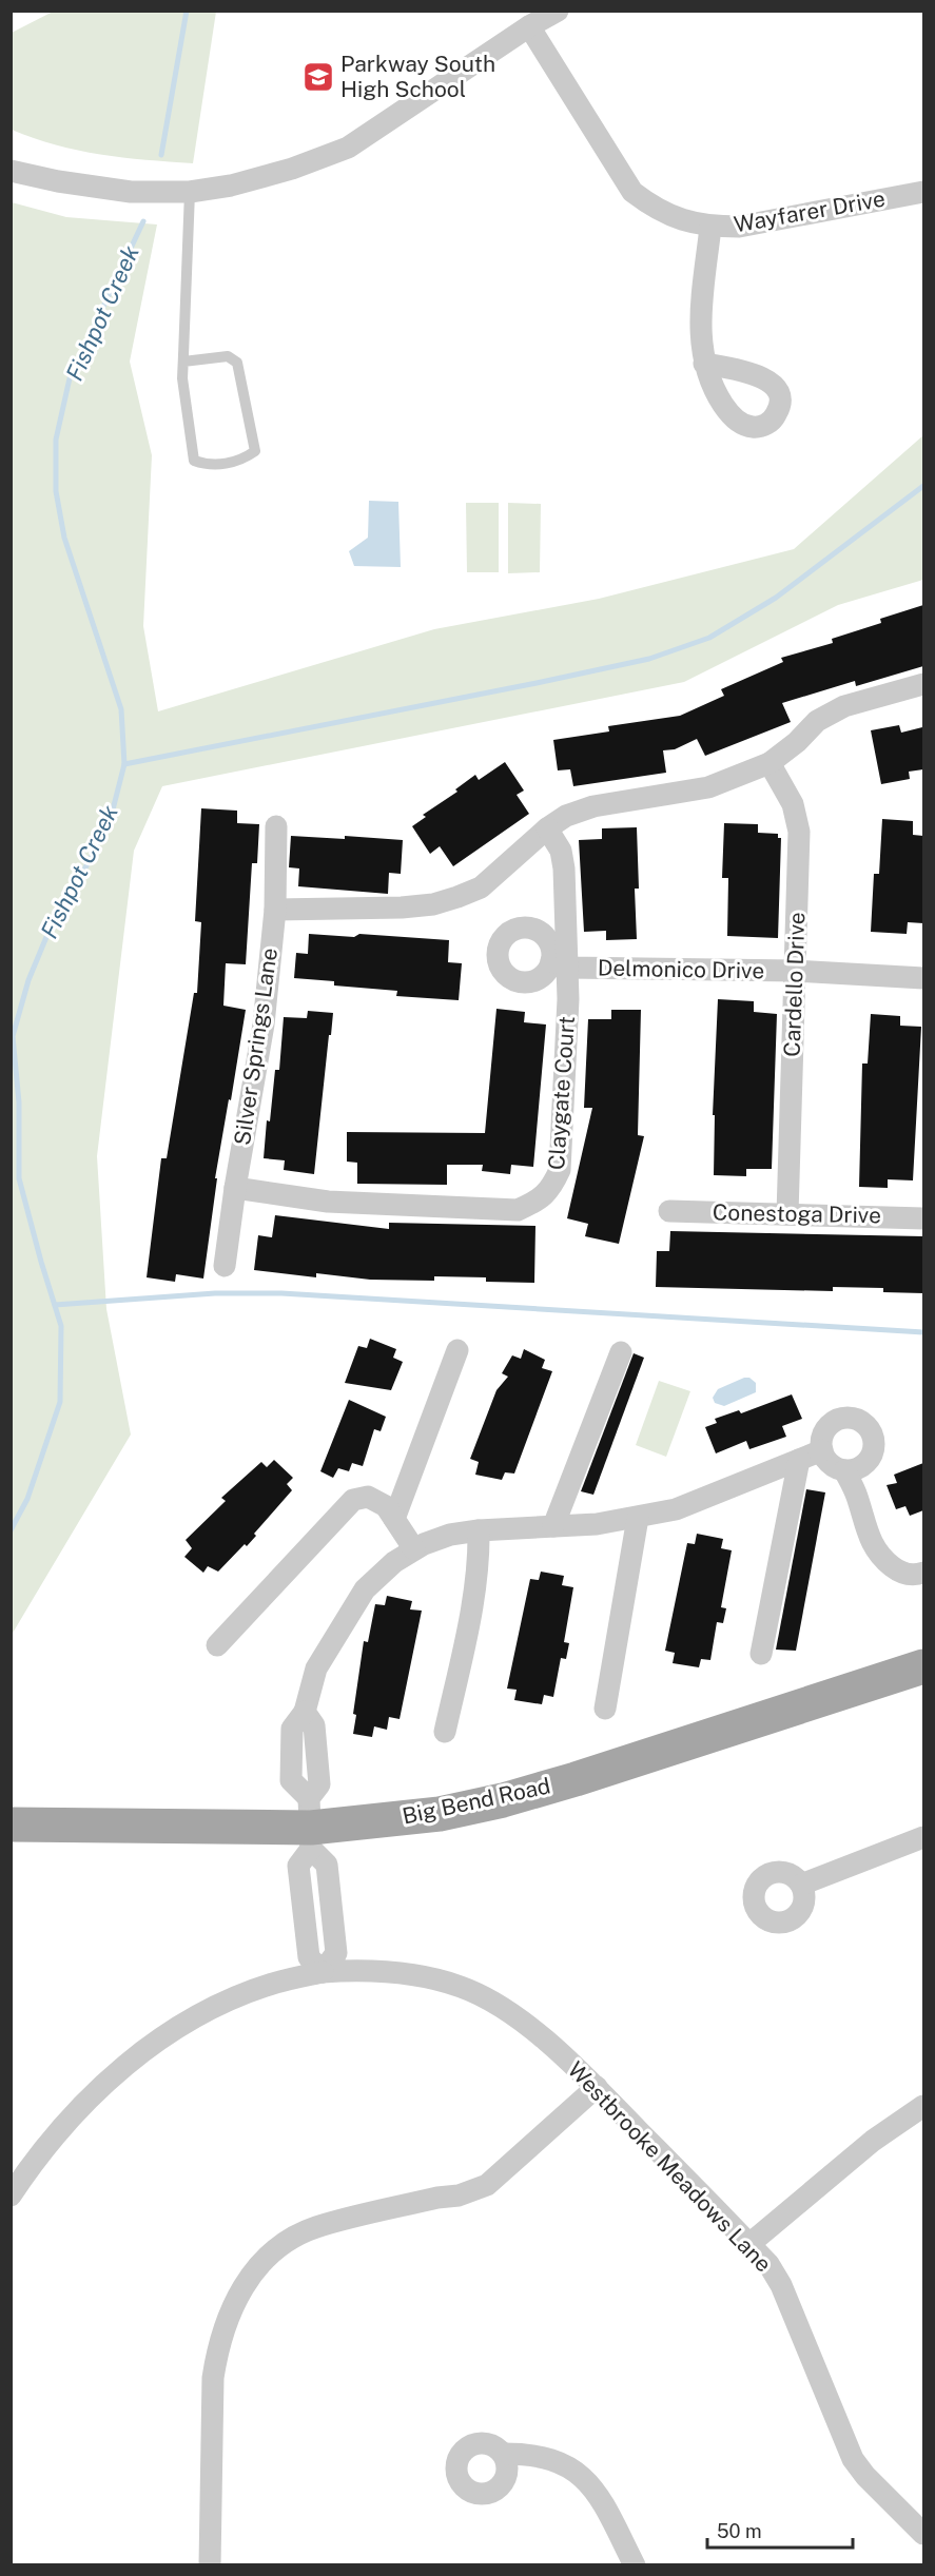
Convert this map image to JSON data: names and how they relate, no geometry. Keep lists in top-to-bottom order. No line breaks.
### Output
{"streets":{"main road":["Big Bend Road"],"street":["Wayfarer Drive","Delmonico Drive","Cardello Drive","Silver Springs Lane","Claygate Court","Conestoga Drive","Westbrooke Meadows Lane"]},"crossings":[["Delmonico Drive","Cardello Drive"],["Delmonico Drive","Claygate Court"],["Cardello Drive","Conestoga Drive"],["Silver Springs Lane","Claygate Court"]],"water":["Fishpot Creek"],"places":{"school or university":["Parkway South High School"]},"scale_bar":"50 m"}
